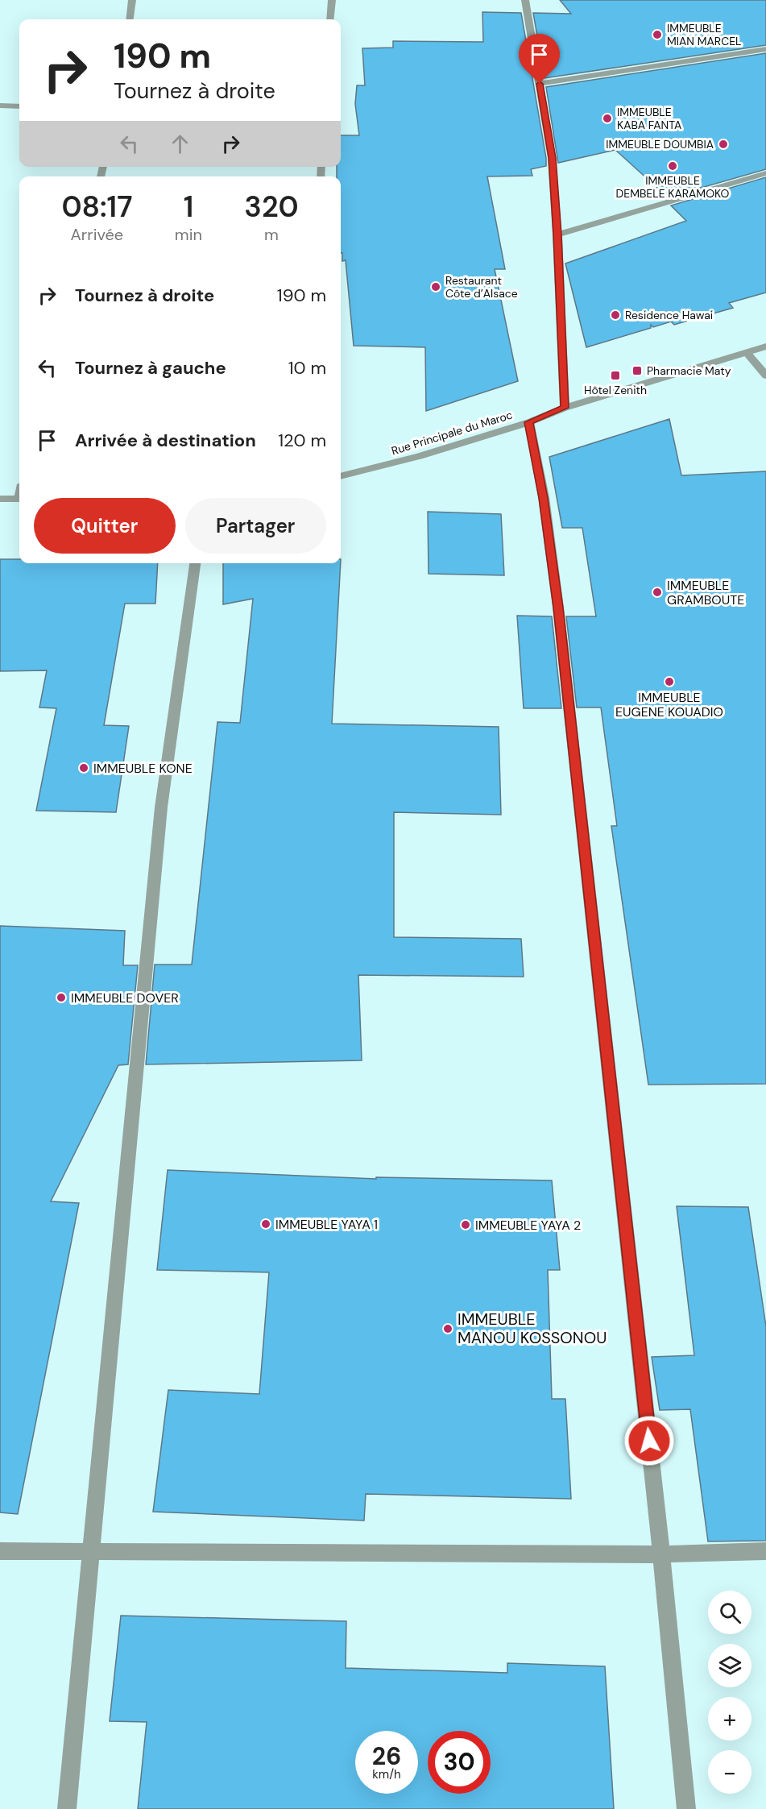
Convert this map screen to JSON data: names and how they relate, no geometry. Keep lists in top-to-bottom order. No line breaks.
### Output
{"streets":{"street":["Rue Principale du Maroc"]},"places":{"other":["IMMEUBLE MIAN MARCEL","IMMEUBLE KABA FANTA","IMMEUBLE DOUMBIA","IMMEUBLE DEMBELE KARAMOKO","Restaurant Côte d’Alsace","Residence Hawai","IMMEUBLE GRAMBOUTE","IMMEUBLE EUGENE KOUADIO","IMMEUBLE KONE","IMMEUBLE DOVER","IMMEUBLE YAYA 1","IMMEUBLE YAYA 2","IMMEUBLE MANOU KOSSONOU"],"transit":["Pharmacie Maty","Hôtel Zenith"]},"page":{"turn":["190 m","Tournez à droite"],"eta":["08:17","Arrivée","1","min","320","m"],"list":[{"name":"Tournez à droite","value":"190 m"},{"name":"Tournez à gauche","value":"10 m"},{"name":"Arrivée à destination","value":"120 m"}],"buttons":["Quitter","Partager"],"map_buttons":["+","−"],"speed":"26 km/h","limit":"30"}}
